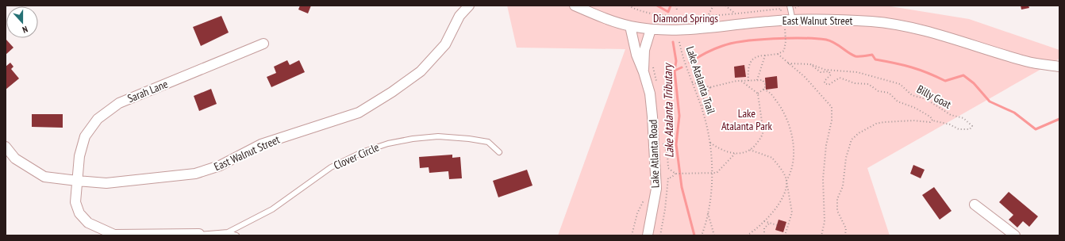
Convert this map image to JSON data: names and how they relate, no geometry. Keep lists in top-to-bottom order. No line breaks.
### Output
{"streets":{"street":["East Walnut Street","Sarah Lane","Lake Atlanta Road"],"lane":["Clover Circle"],"path":["Lake Atalanta Trail","Billy Goat"]},"crossings":[["East Walnut Street","Sarah Lane"],["East Walnut Street","Lake Atlanta Road"]],"water":["Lake Atalanta Tributary"],"parks":["Diamond Springs","Lake Atalanta Park"],"north":"bottom"}
